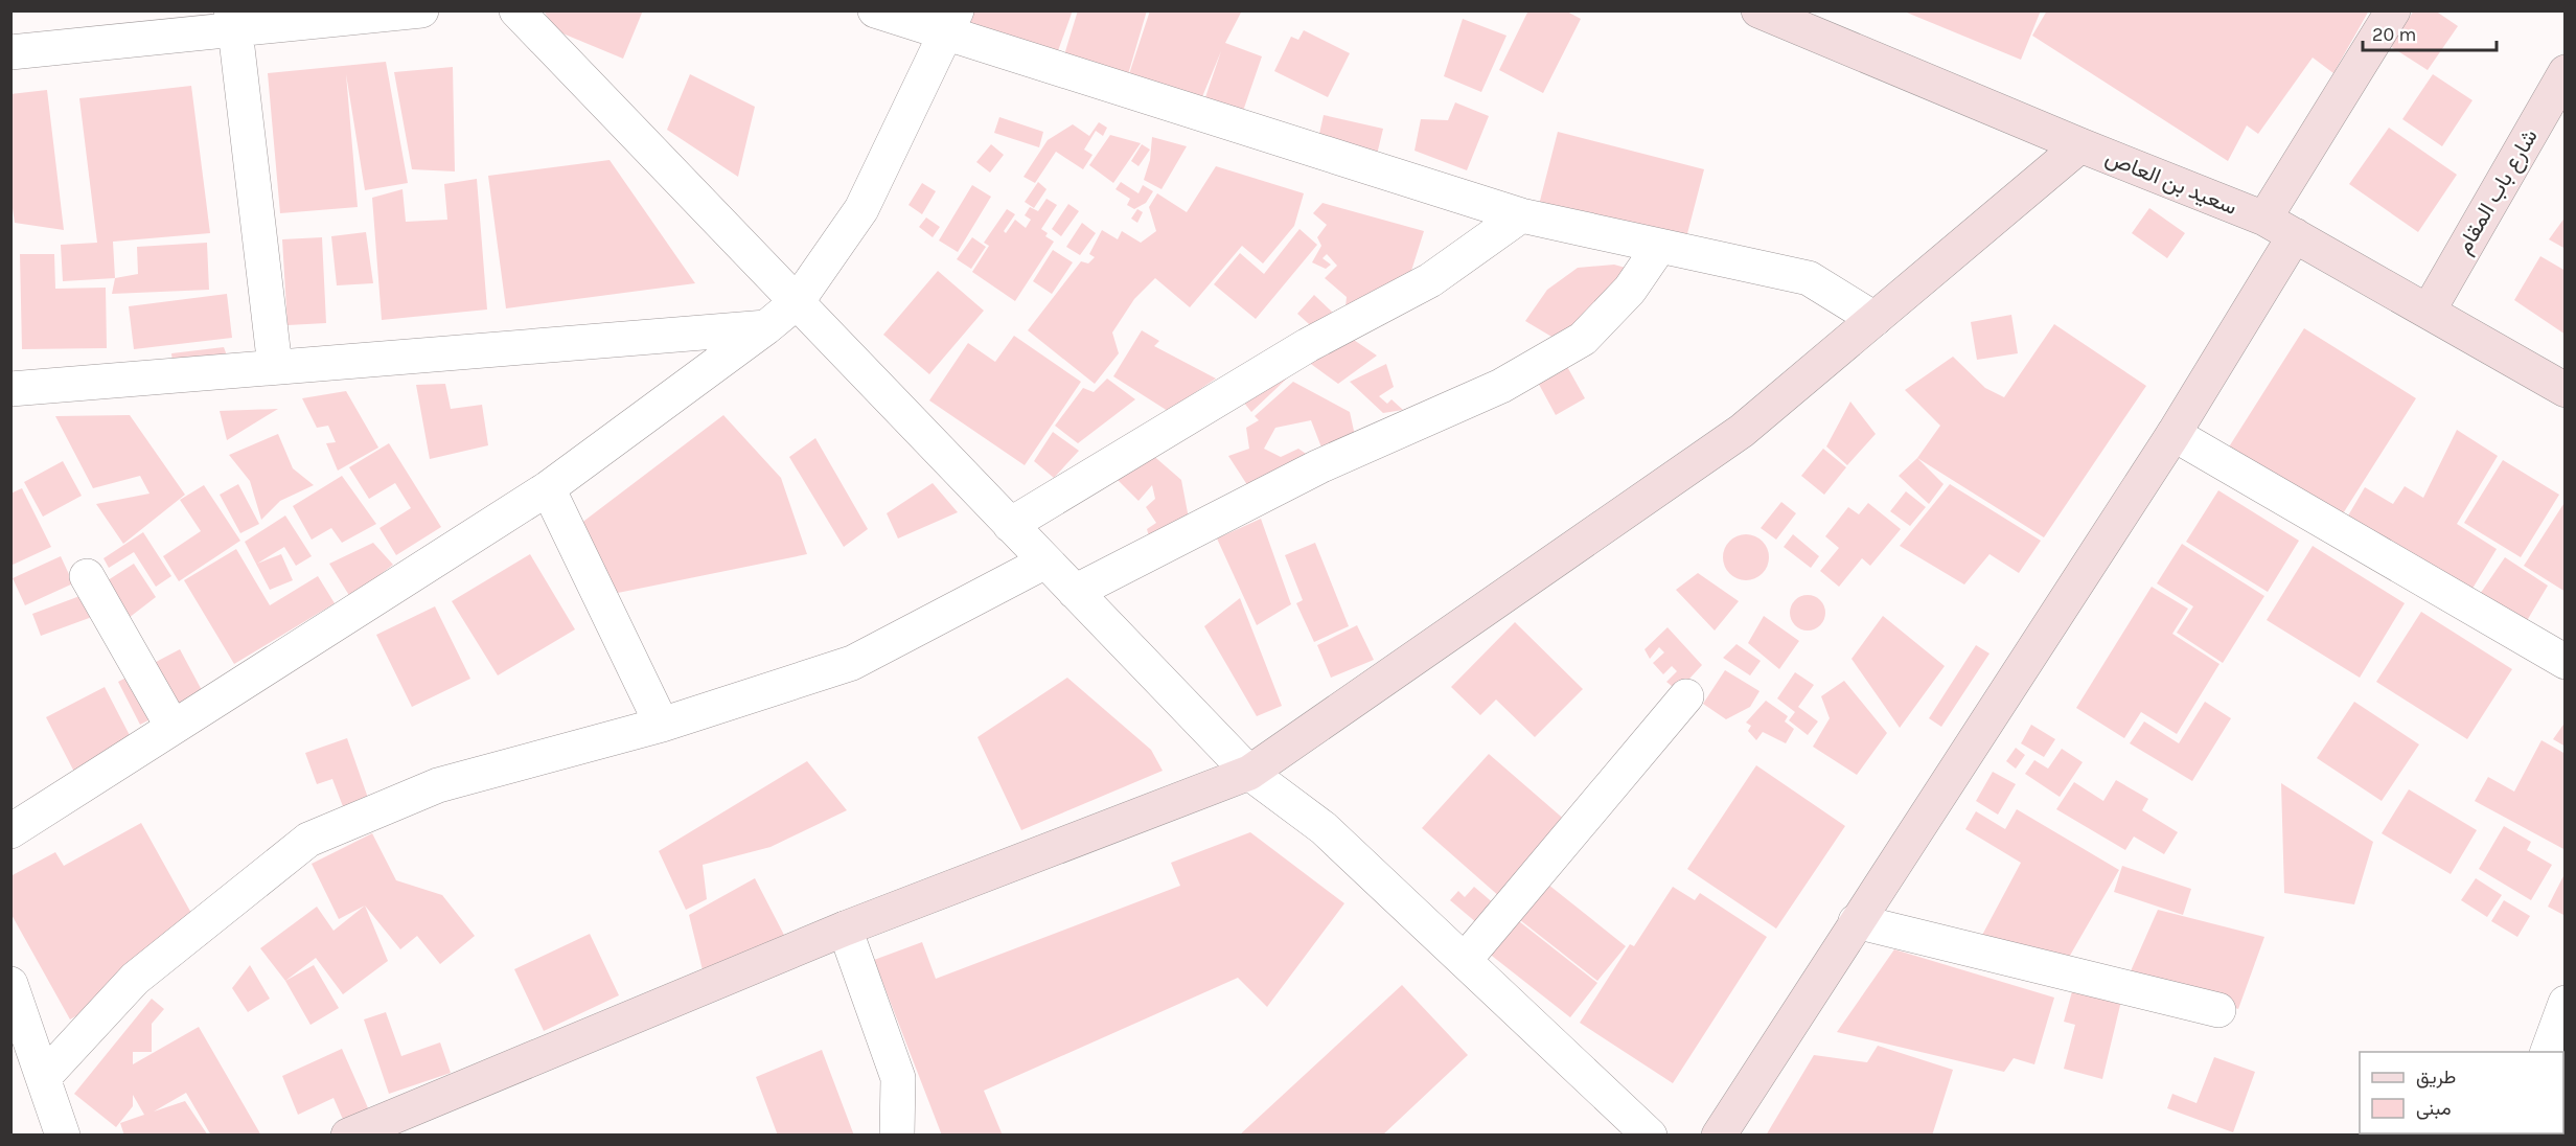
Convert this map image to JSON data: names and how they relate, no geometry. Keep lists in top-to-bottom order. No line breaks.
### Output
{"streets":{"main road":["سعيد بن العاص","شارع باب المقام"]},"crossings":[["سعيد بن العاص","شارع باب المقام"]],"legend":["طريق","مبنى"],"scale_bar":"20 m"}
